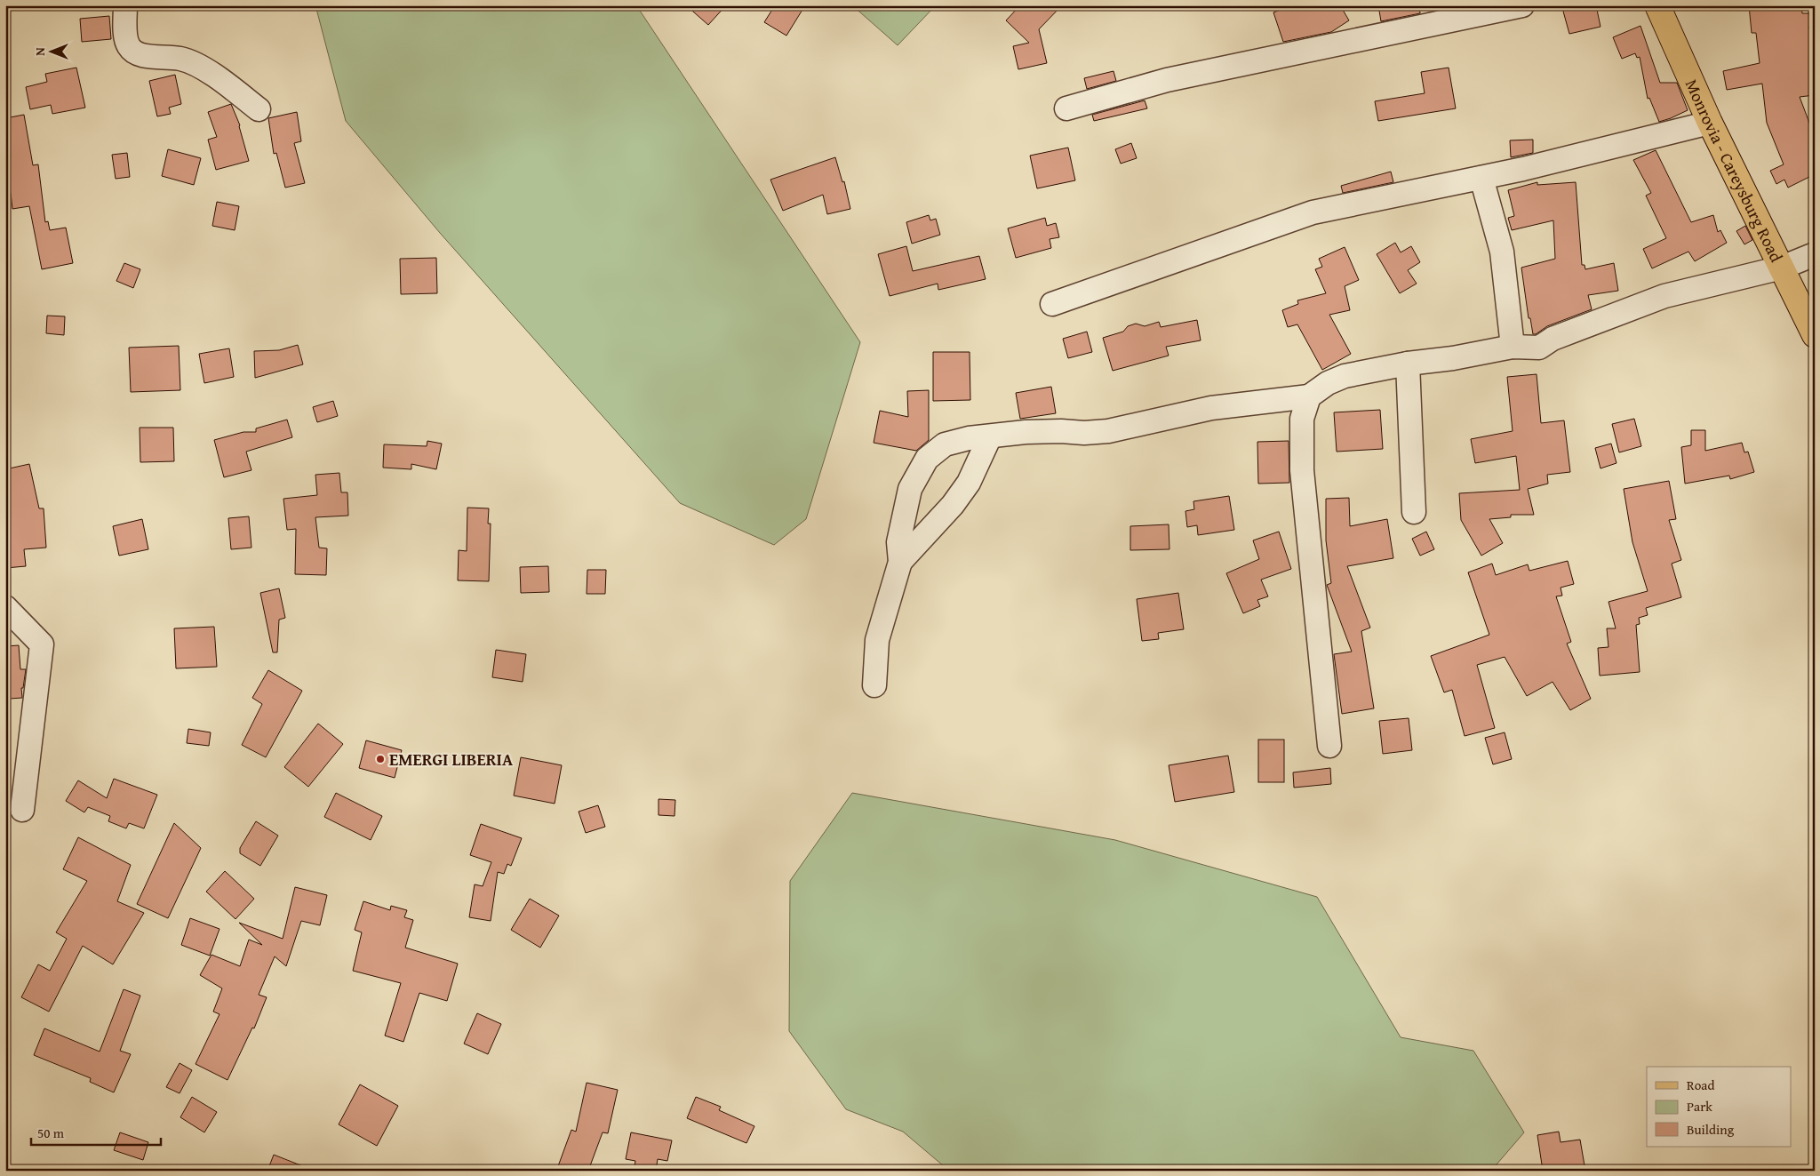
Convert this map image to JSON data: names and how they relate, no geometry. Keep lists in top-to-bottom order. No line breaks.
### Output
{"streets":{"main road":["Monrovia - Careysburg Road"]},"places":["EMERGI LIBERIA"],"legend":["Road","Park","Building"],"scale_bar":"50 m","north":"left"}
